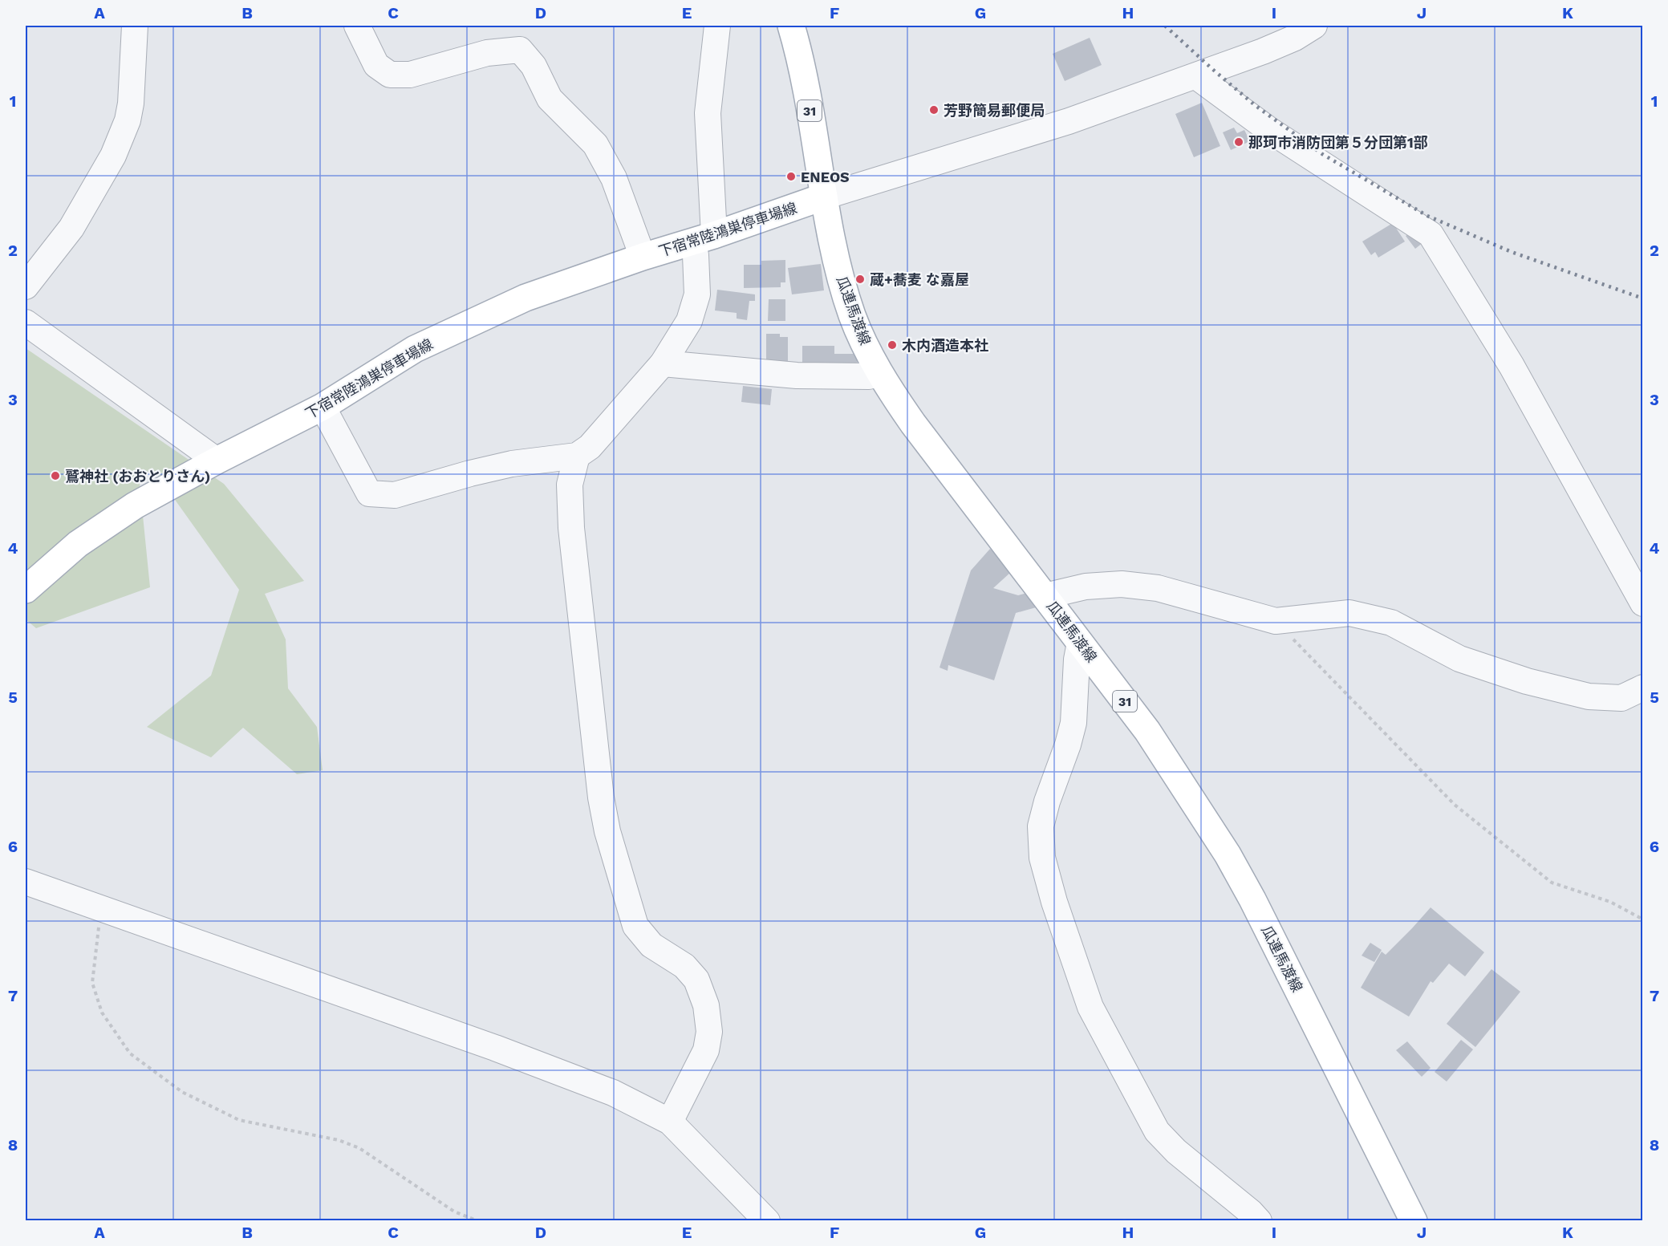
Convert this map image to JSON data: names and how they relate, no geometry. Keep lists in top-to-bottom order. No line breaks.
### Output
{"streets":{"main road":["31","下宿常陸鴻巣停車場線","瓜連馬渡線"]},"crossings":[["下宿常陸鴻巣停車場線","瓜連馬渡線"]],"places":["芳野簡易郵便局","那珂市消防団第５分団第1部","ENEOS","蔵+蕎麦 な嘉屋","木内酒造本社","鷲神社 (おおとりさん)"],"grid":{"columns":["A","B","C","D","E","F","G","H","I","J","K"],"rows":["1","2","3","4","5","6","7","8"]}}
